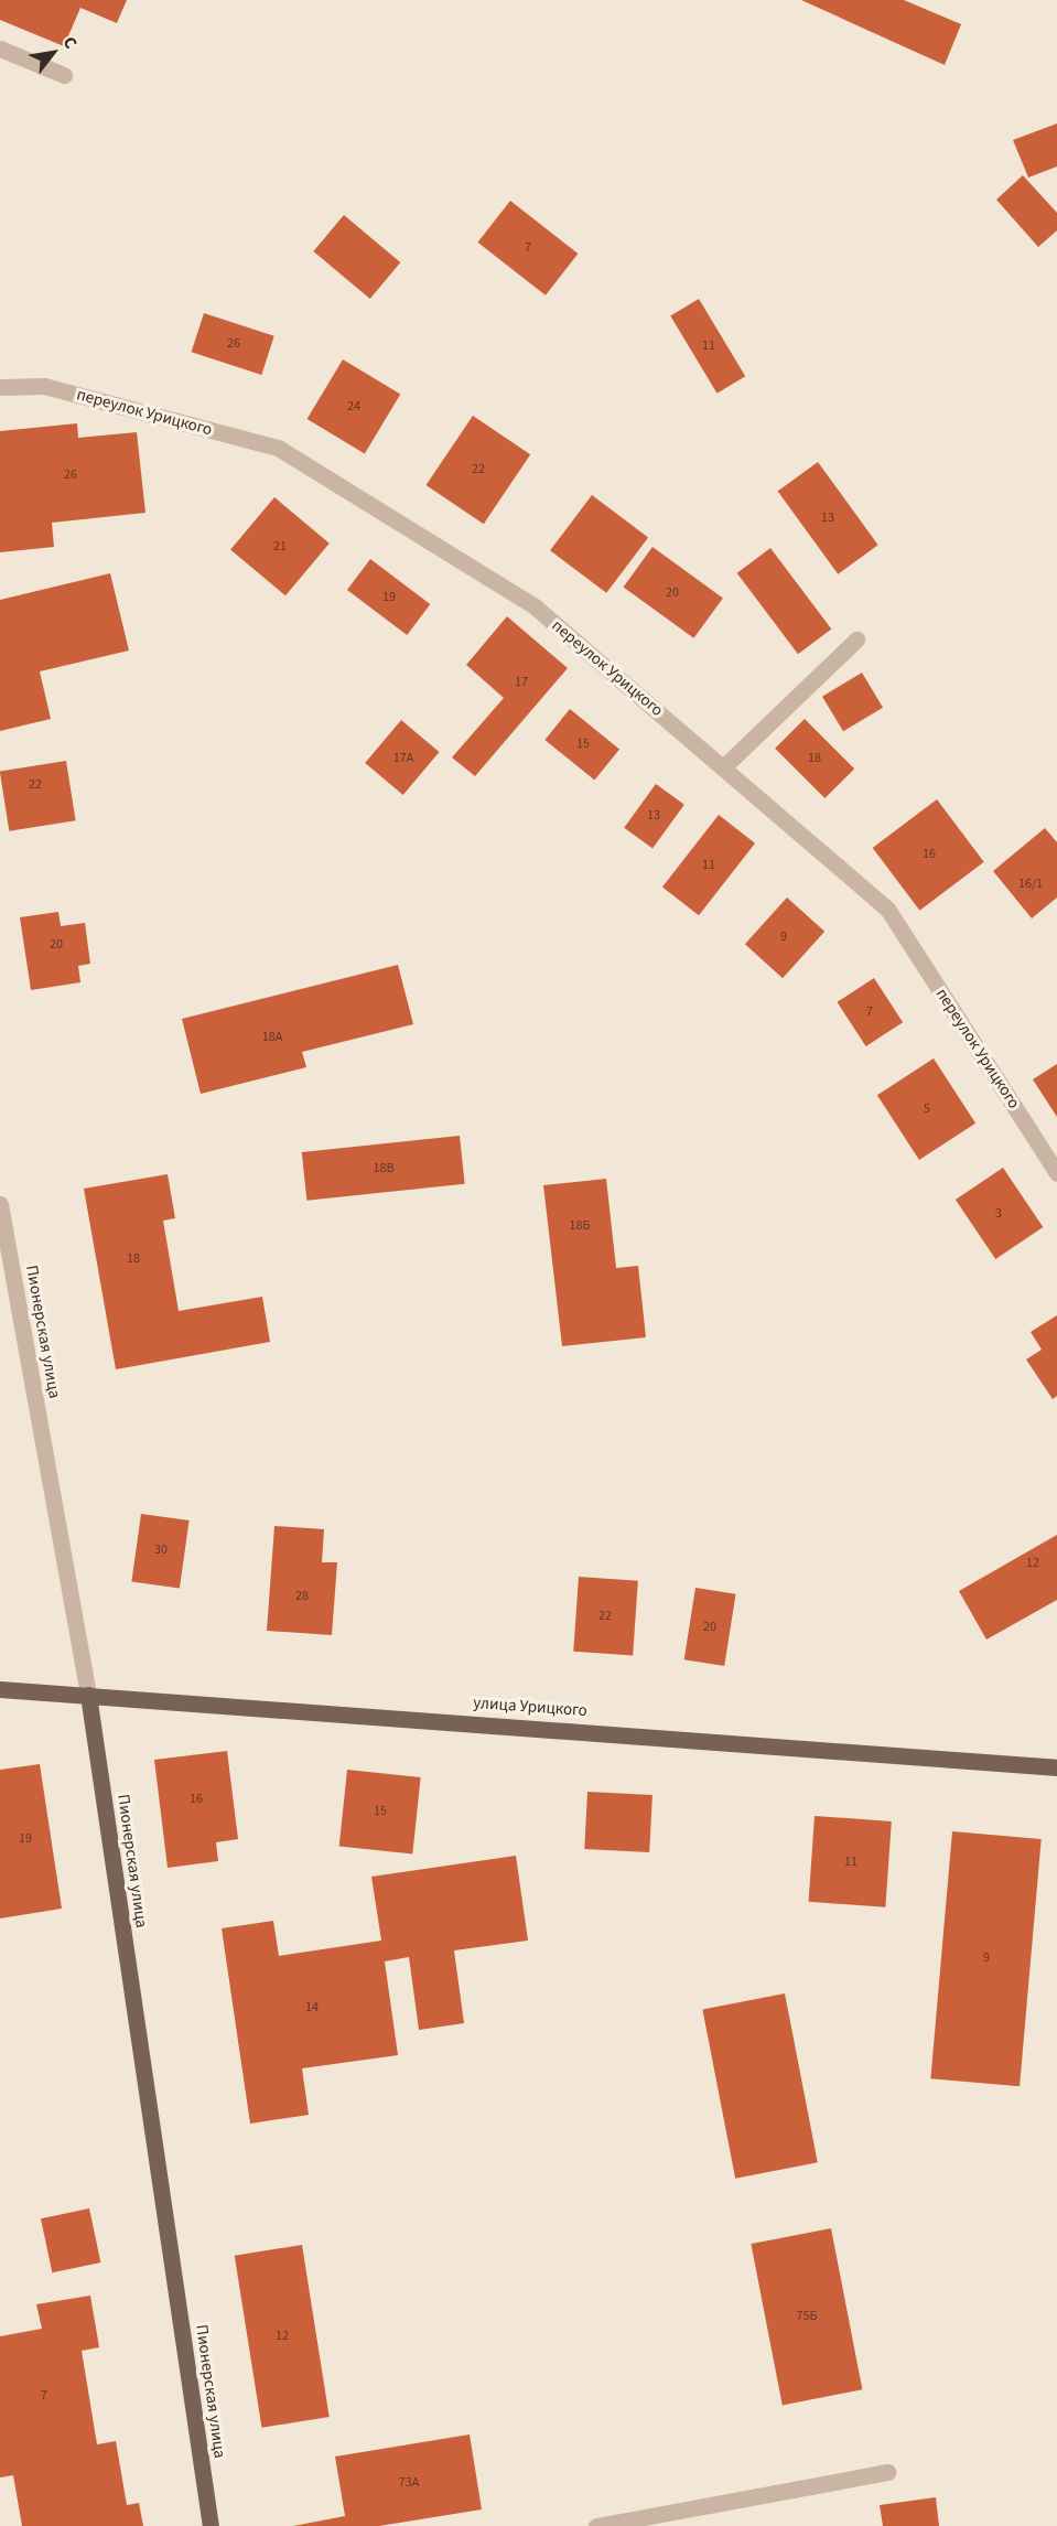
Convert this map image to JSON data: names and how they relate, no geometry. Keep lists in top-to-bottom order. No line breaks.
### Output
{"streets":{"main road":["Пионерская улица","улица Урицкого"],"street":["переулок Урицкого"]},"crossings":[["Пионерская улица","улица Урицкого"]],"house_numbers":["7","26","11","24","22","26","13","21","20","19","17","15","17А","18","22","13","16","11","16/1","9","20","7","18А","5","18В","3","18Б","18","30","12","28","22","20","16","15","19","11","9","14","75Б","12","7","73А"],"north":"top right"}
